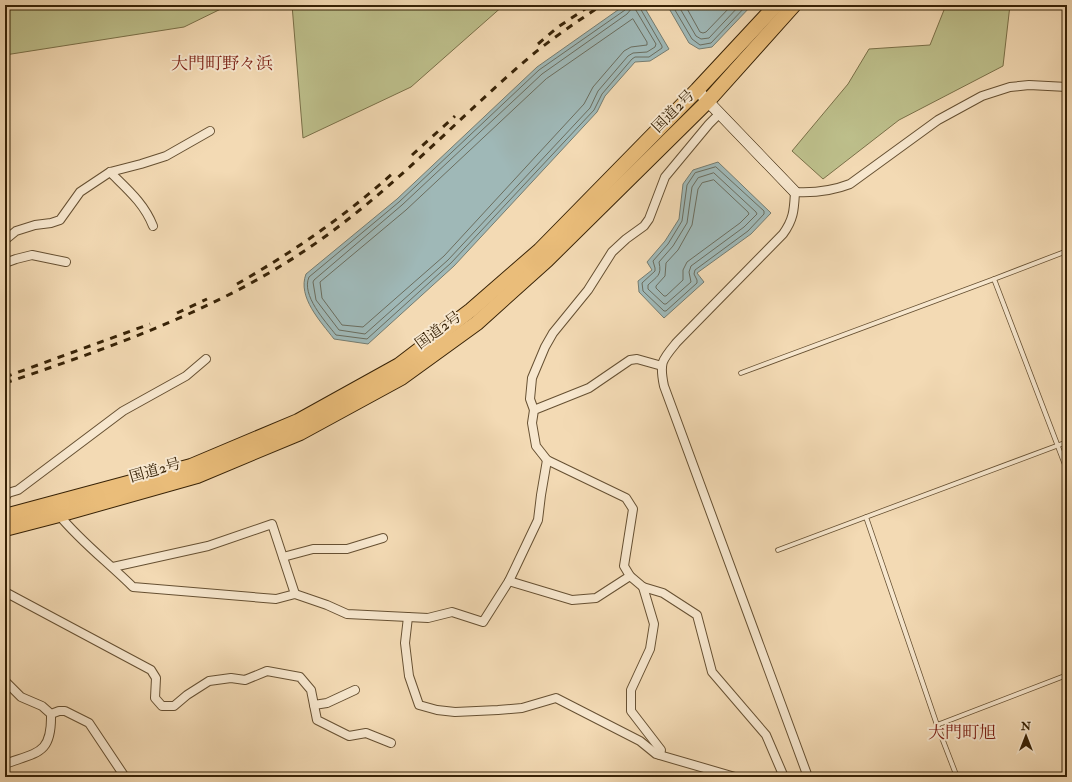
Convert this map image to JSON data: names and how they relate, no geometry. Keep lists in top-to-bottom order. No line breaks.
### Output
{"streets":{"highway":["国道2号"]},"districts":["大門町野々浜","大門町旭"],"north":"top"}
